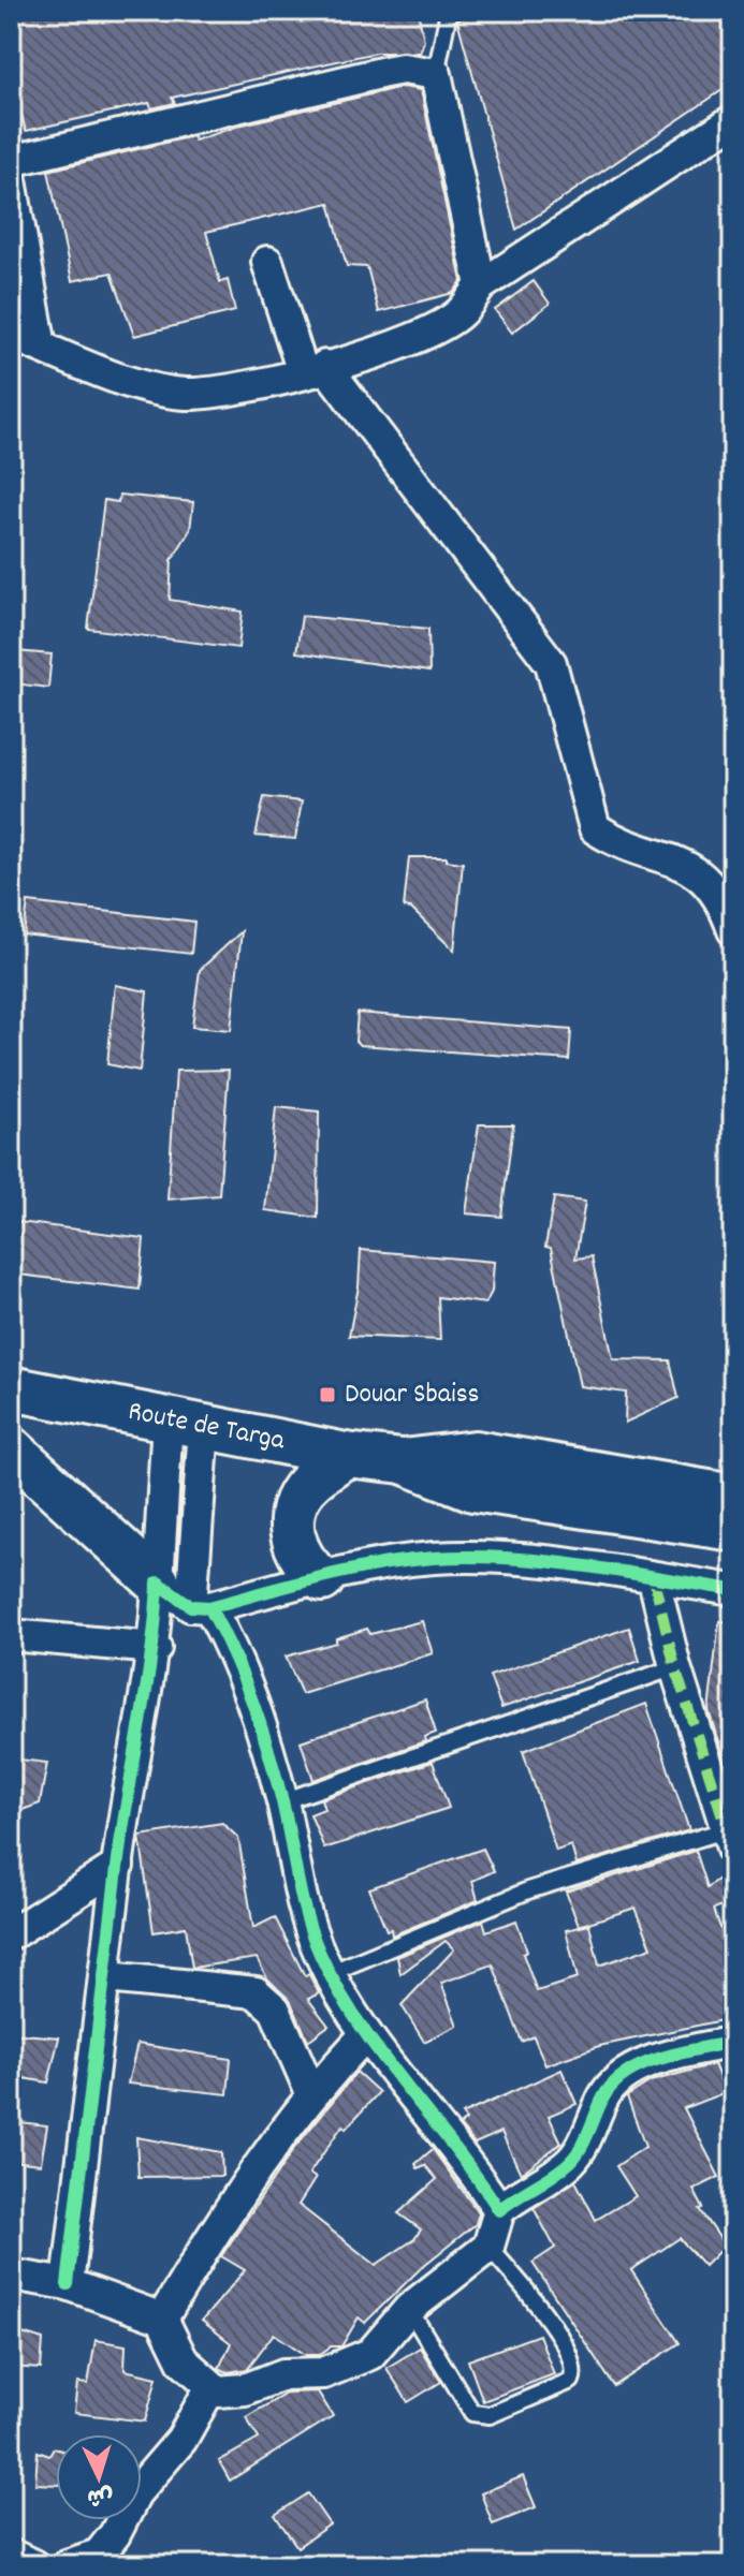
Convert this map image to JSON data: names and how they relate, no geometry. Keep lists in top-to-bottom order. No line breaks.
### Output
{"streets":{"main road":["Route de Targa"]},"places":{"transit":["Douar Sbaiss"]},"north":"bottom"}
